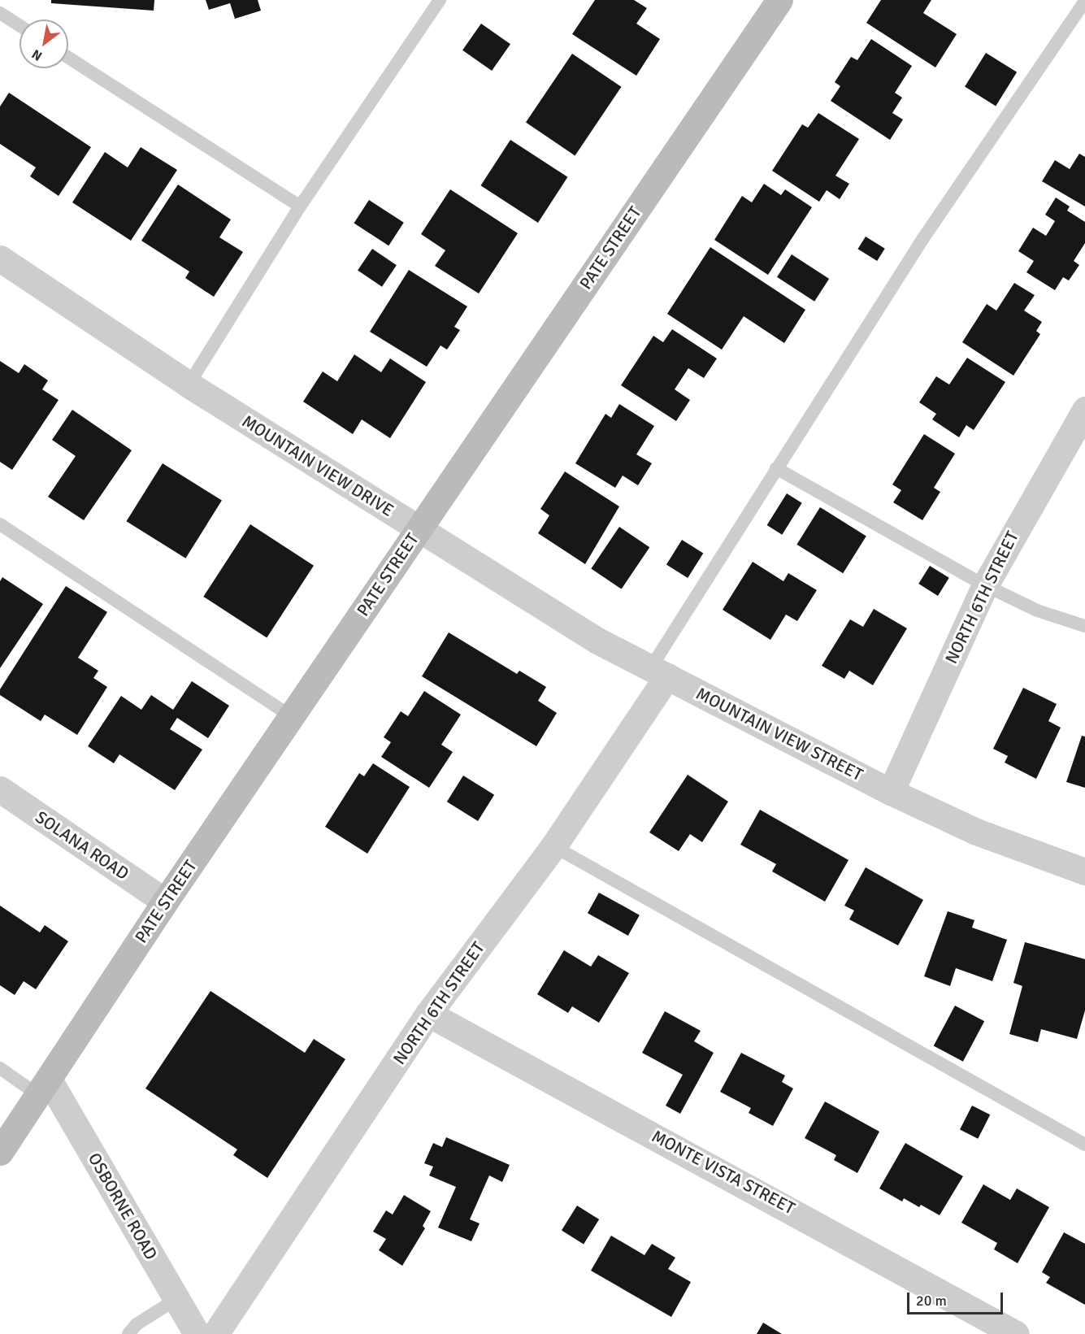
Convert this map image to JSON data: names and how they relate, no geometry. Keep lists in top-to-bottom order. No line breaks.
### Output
{"streets":{"street":["PATE STREET","MOUNTAIN VIEW DRIVE","NORTH 6TH STREET","MOUNTAIN VIEW STREET","SOLANA ROAD","MONTE VISTA STREET","OSBORNE ROAD"]},"crossings":[["PATE STREET","MOUNTAIN VIEW DRIVE"],["PATE STREET","SOLANA ROAD"],["PATE STREET","OSBORNE ROAD"],["MOUNTAIN VIEW DRIVE","NORTH 6TH STREET"],["MOUNTAIN VIEW DRIVE","MOUNTAIN VIEW STREET"],["NORTH 6TH STREET","MOUNTAIN VIEW STREET"],["NORTH 6TH STREET","MONTE VISTA STREET"]],"scale_bar":"20 m","north":"bottom left"}
